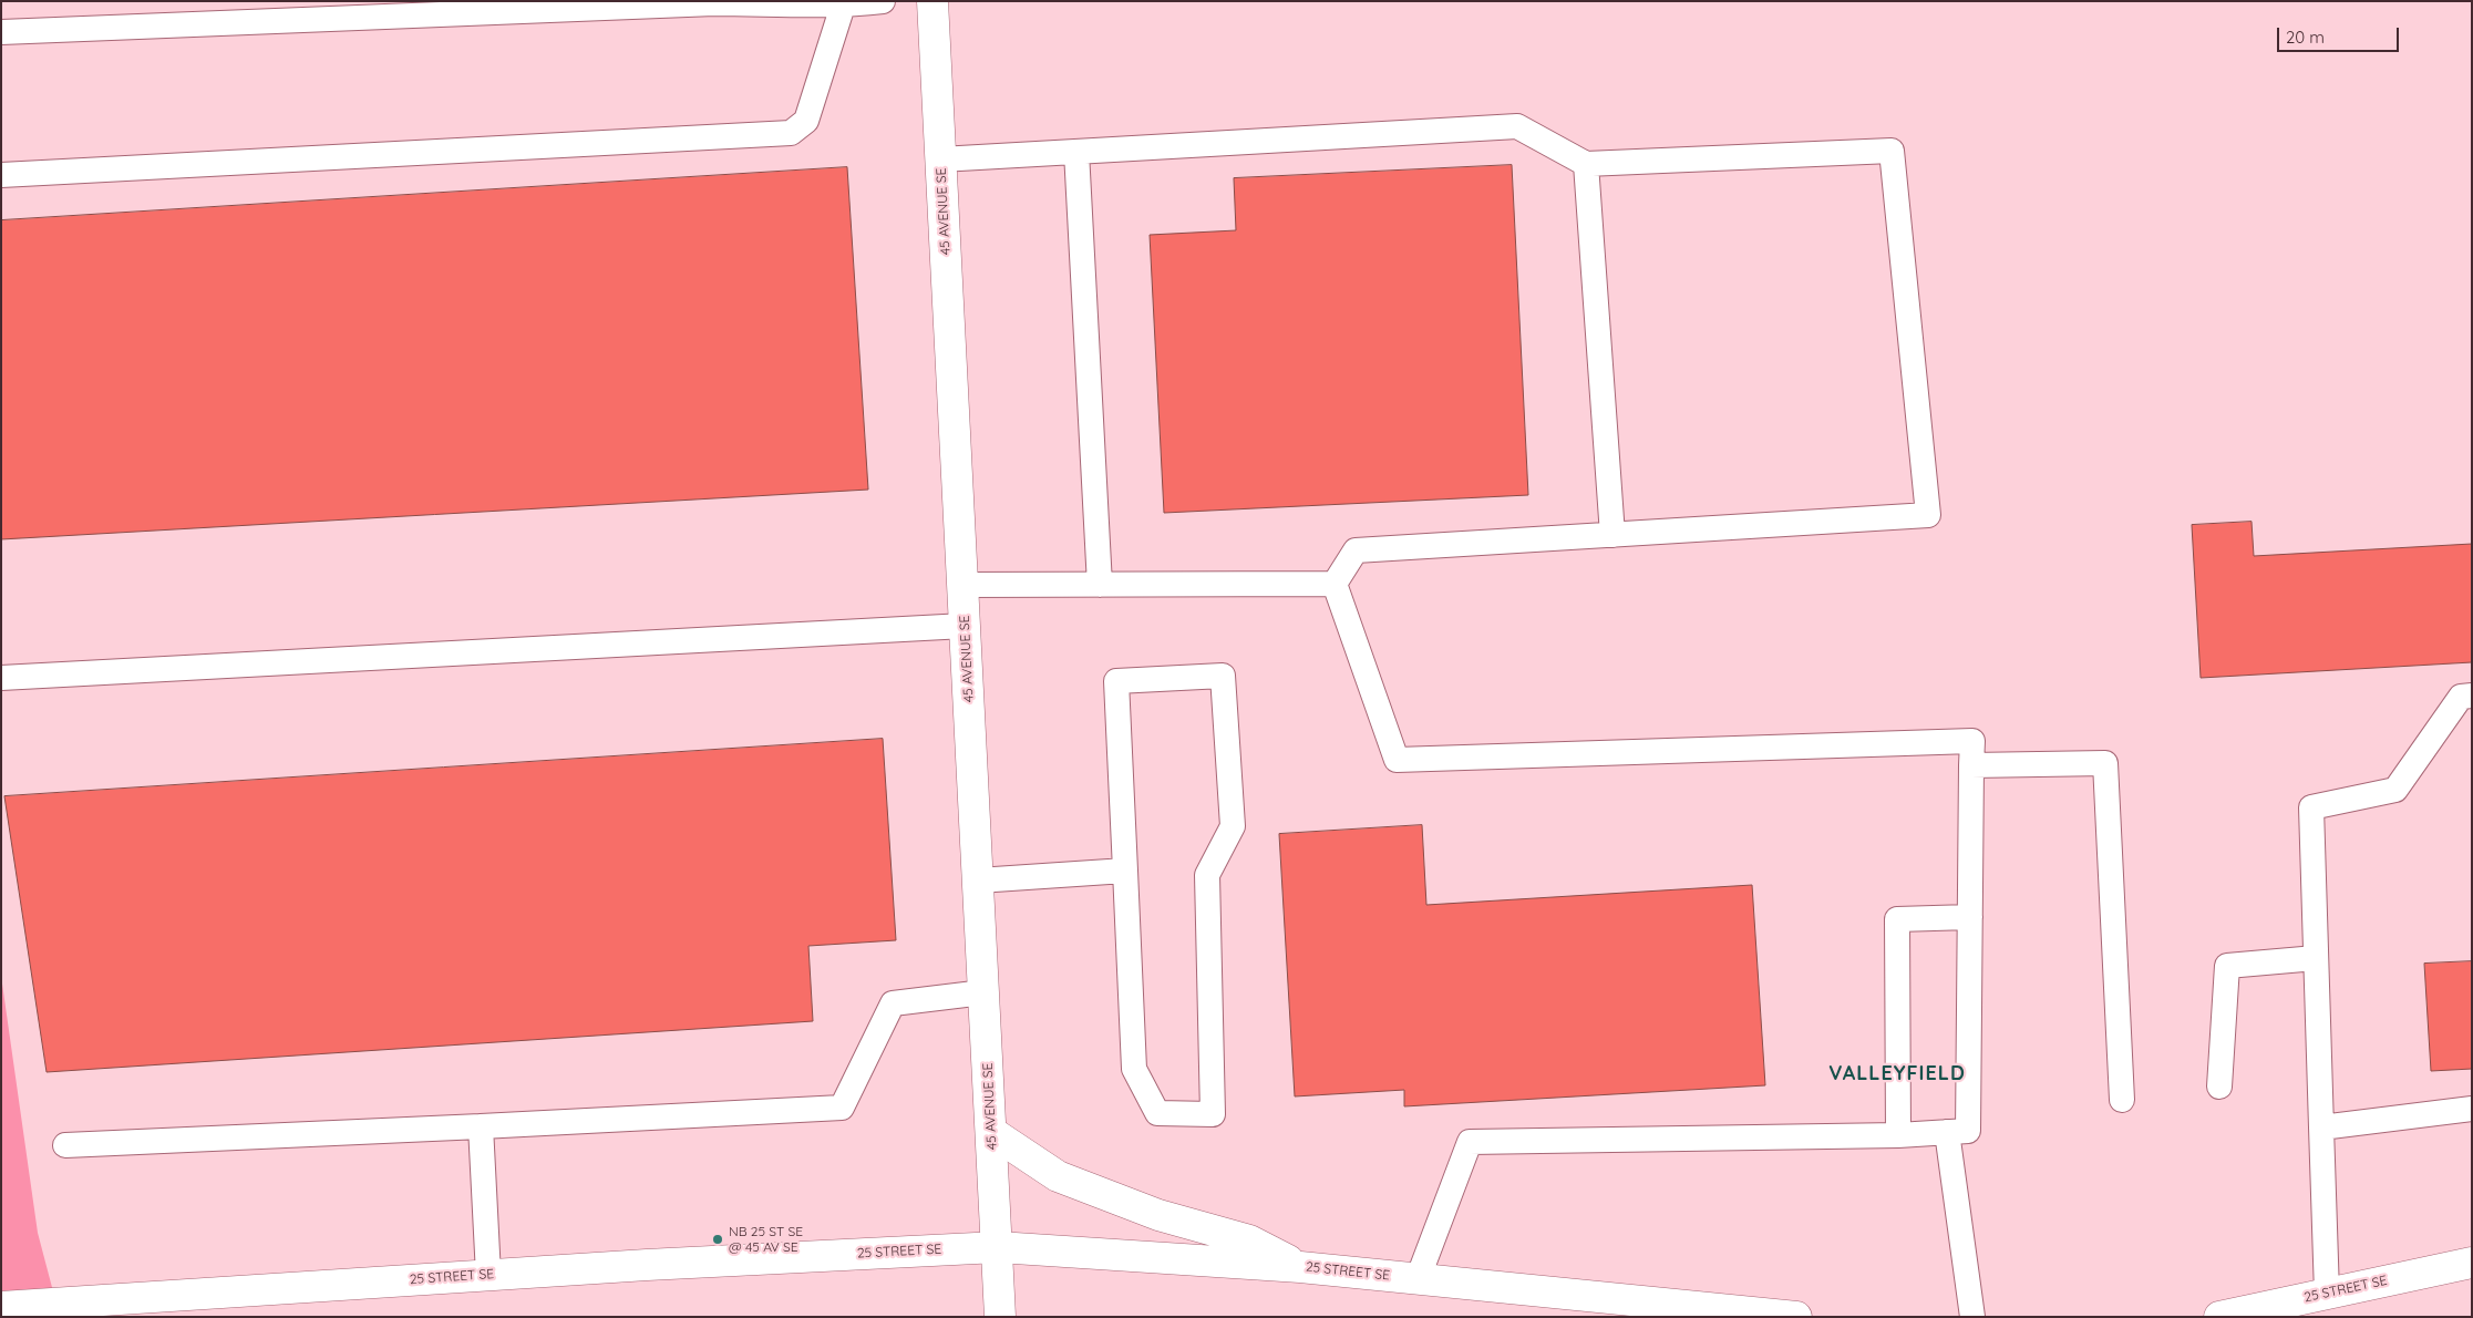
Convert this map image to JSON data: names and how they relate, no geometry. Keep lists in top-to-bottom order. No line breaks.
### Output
{"streets":{"street":["45 AVENUE SE","25 STREET SE"]},"crossings":[["45 AVENUE SE","25 STREET SE"]],"districts":["VALLEYFIELD"],"places":["NB 25 ST SE @ 45 AV SE"],"scale_bar":"20 m"}
